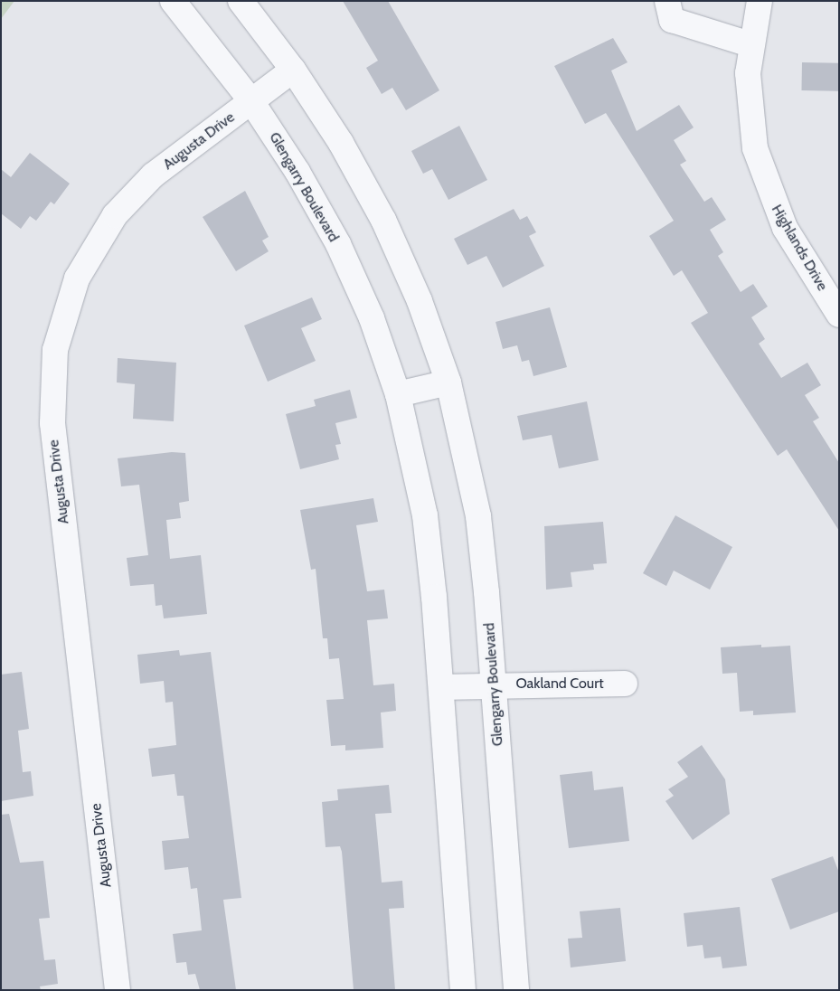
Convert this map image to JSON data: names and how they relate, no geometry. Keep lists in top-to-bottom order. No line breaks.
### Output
{"streets":{"street":["Augusta Drive","Glengarry Boulevard","Highlands Drive","Oakland Court"]},"crossings":[["Augusta Drive","Glengarry Boulevard"],["Glengarry Boulevard","Oakland Court"]]}
